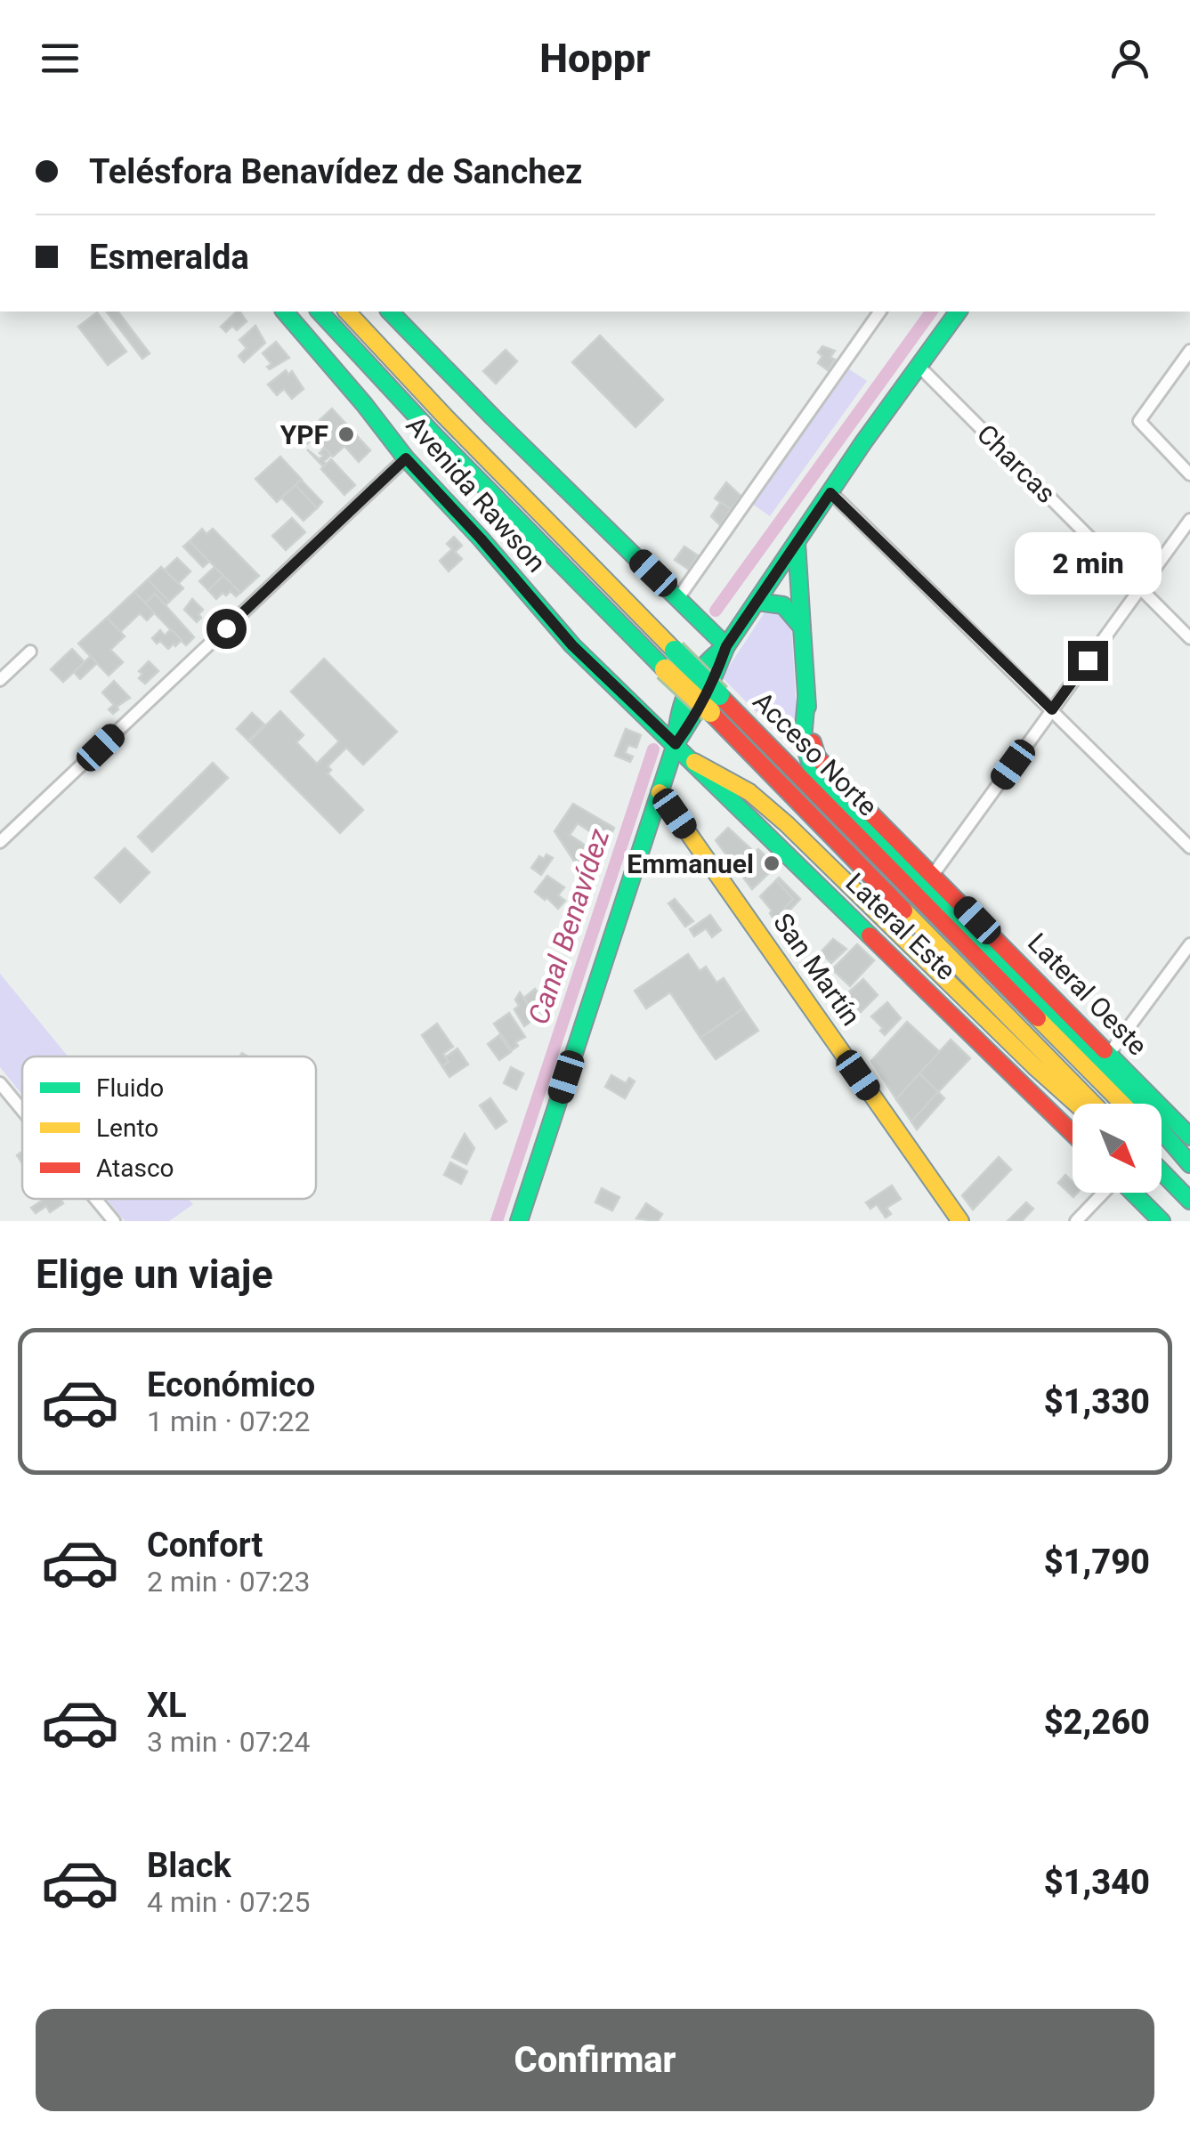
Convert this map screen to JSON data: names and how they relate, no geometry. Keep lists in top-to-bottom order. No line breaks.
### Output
{"streets":{"main road":["Avenida Rawson","Acceso Norte","Lateral Este","San Martín","Lateral Oeste"],"street":["Charcas"]},"crossings":[["Avenida Rawson","Lateral Este"]],"water":["Canal Benavídez"],"places":["YPF","Emmanuel"],"legend":["Fluido","Lento","Atasco"],"north":"bottom right","page":{"header":"Hoppr","banner":["Telésfora Benavídez de Sanchez","Esmeralda"],"bubble":"2 min","heading":"Elige un viaje","list":[{"name":"Económico","note":"1 min · 07:22","value":"$1,330"},{"name":"Confort","note":"2 min · 07:23","value":"$1,790"},{"name":"XL","note":"3 min · 07:24","value":"$2,260"},{"name":"Black","note":"4 min · 07:25","value":"$1,340"}],"buttons":"Confirmar"}}
